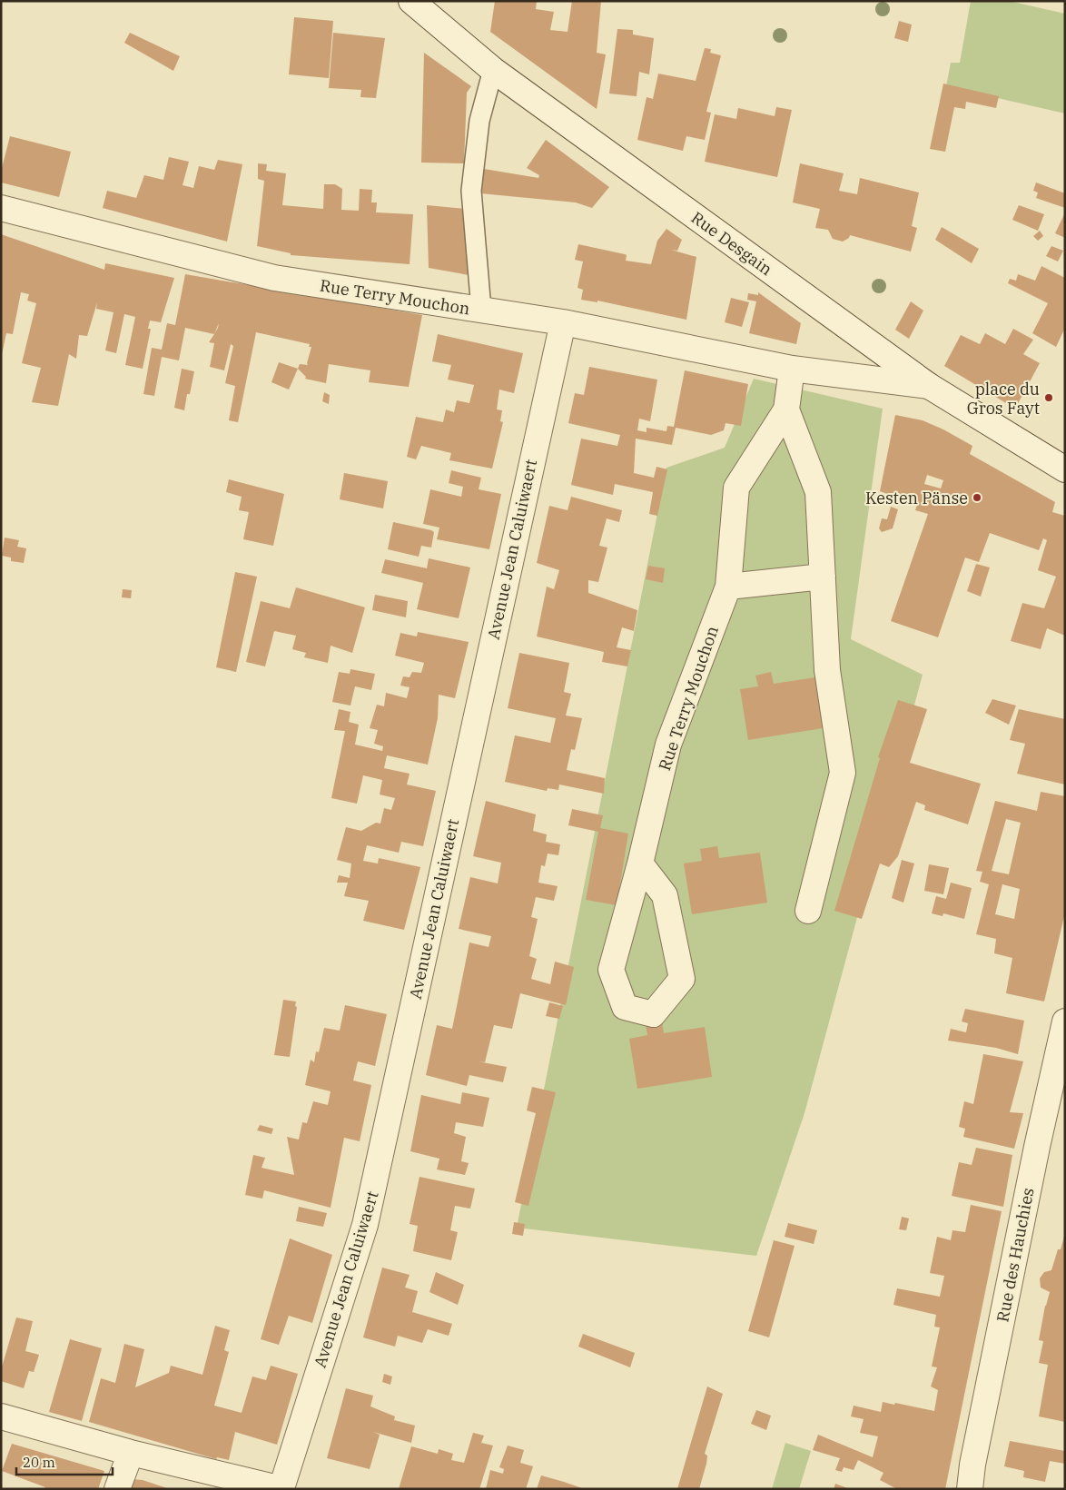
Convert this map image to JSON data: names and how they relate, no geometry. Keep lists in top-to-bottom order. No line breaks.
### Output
{"streets":{"street":["Rue Desgain","Rue Terry Mouchon","Avenue Jean Caluiwaert","Rue des Hauchies"]},"crossings":[["Rue Desgain","Rue Terry Mouchon"],["Rue Terry Mouchon","Avenue Jean Caluiwaert"]],"places":["place du Gros Fayt","Kesten Pänse"],"scale_bar":"20 m"}
